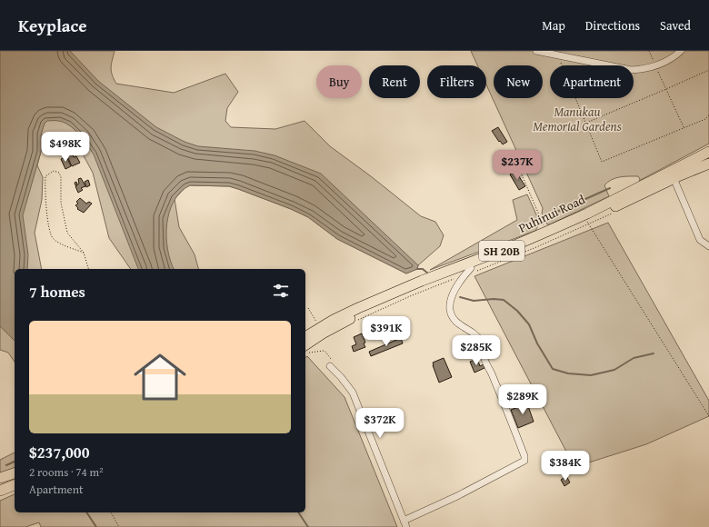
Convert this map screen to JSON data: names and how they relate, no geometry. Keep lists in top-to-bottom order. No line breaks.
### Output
{"streets":{"highway":["Puhinui Road","SH 20B"]},"parks":["Manukau Memorial Gardens"],"page":{"header":"Keyplace","nav":["Map","Directions","Saved"],"chip":["Buy","Rent","Filters","New","Apartment"],"price":["$498K","$237K","$391K","$285K","$289K","$372K","$384K"],"heading":"7 homes","list":[{"name":"$237,000","note":"2 rooms · 74 m² · Apartment"}]}}
